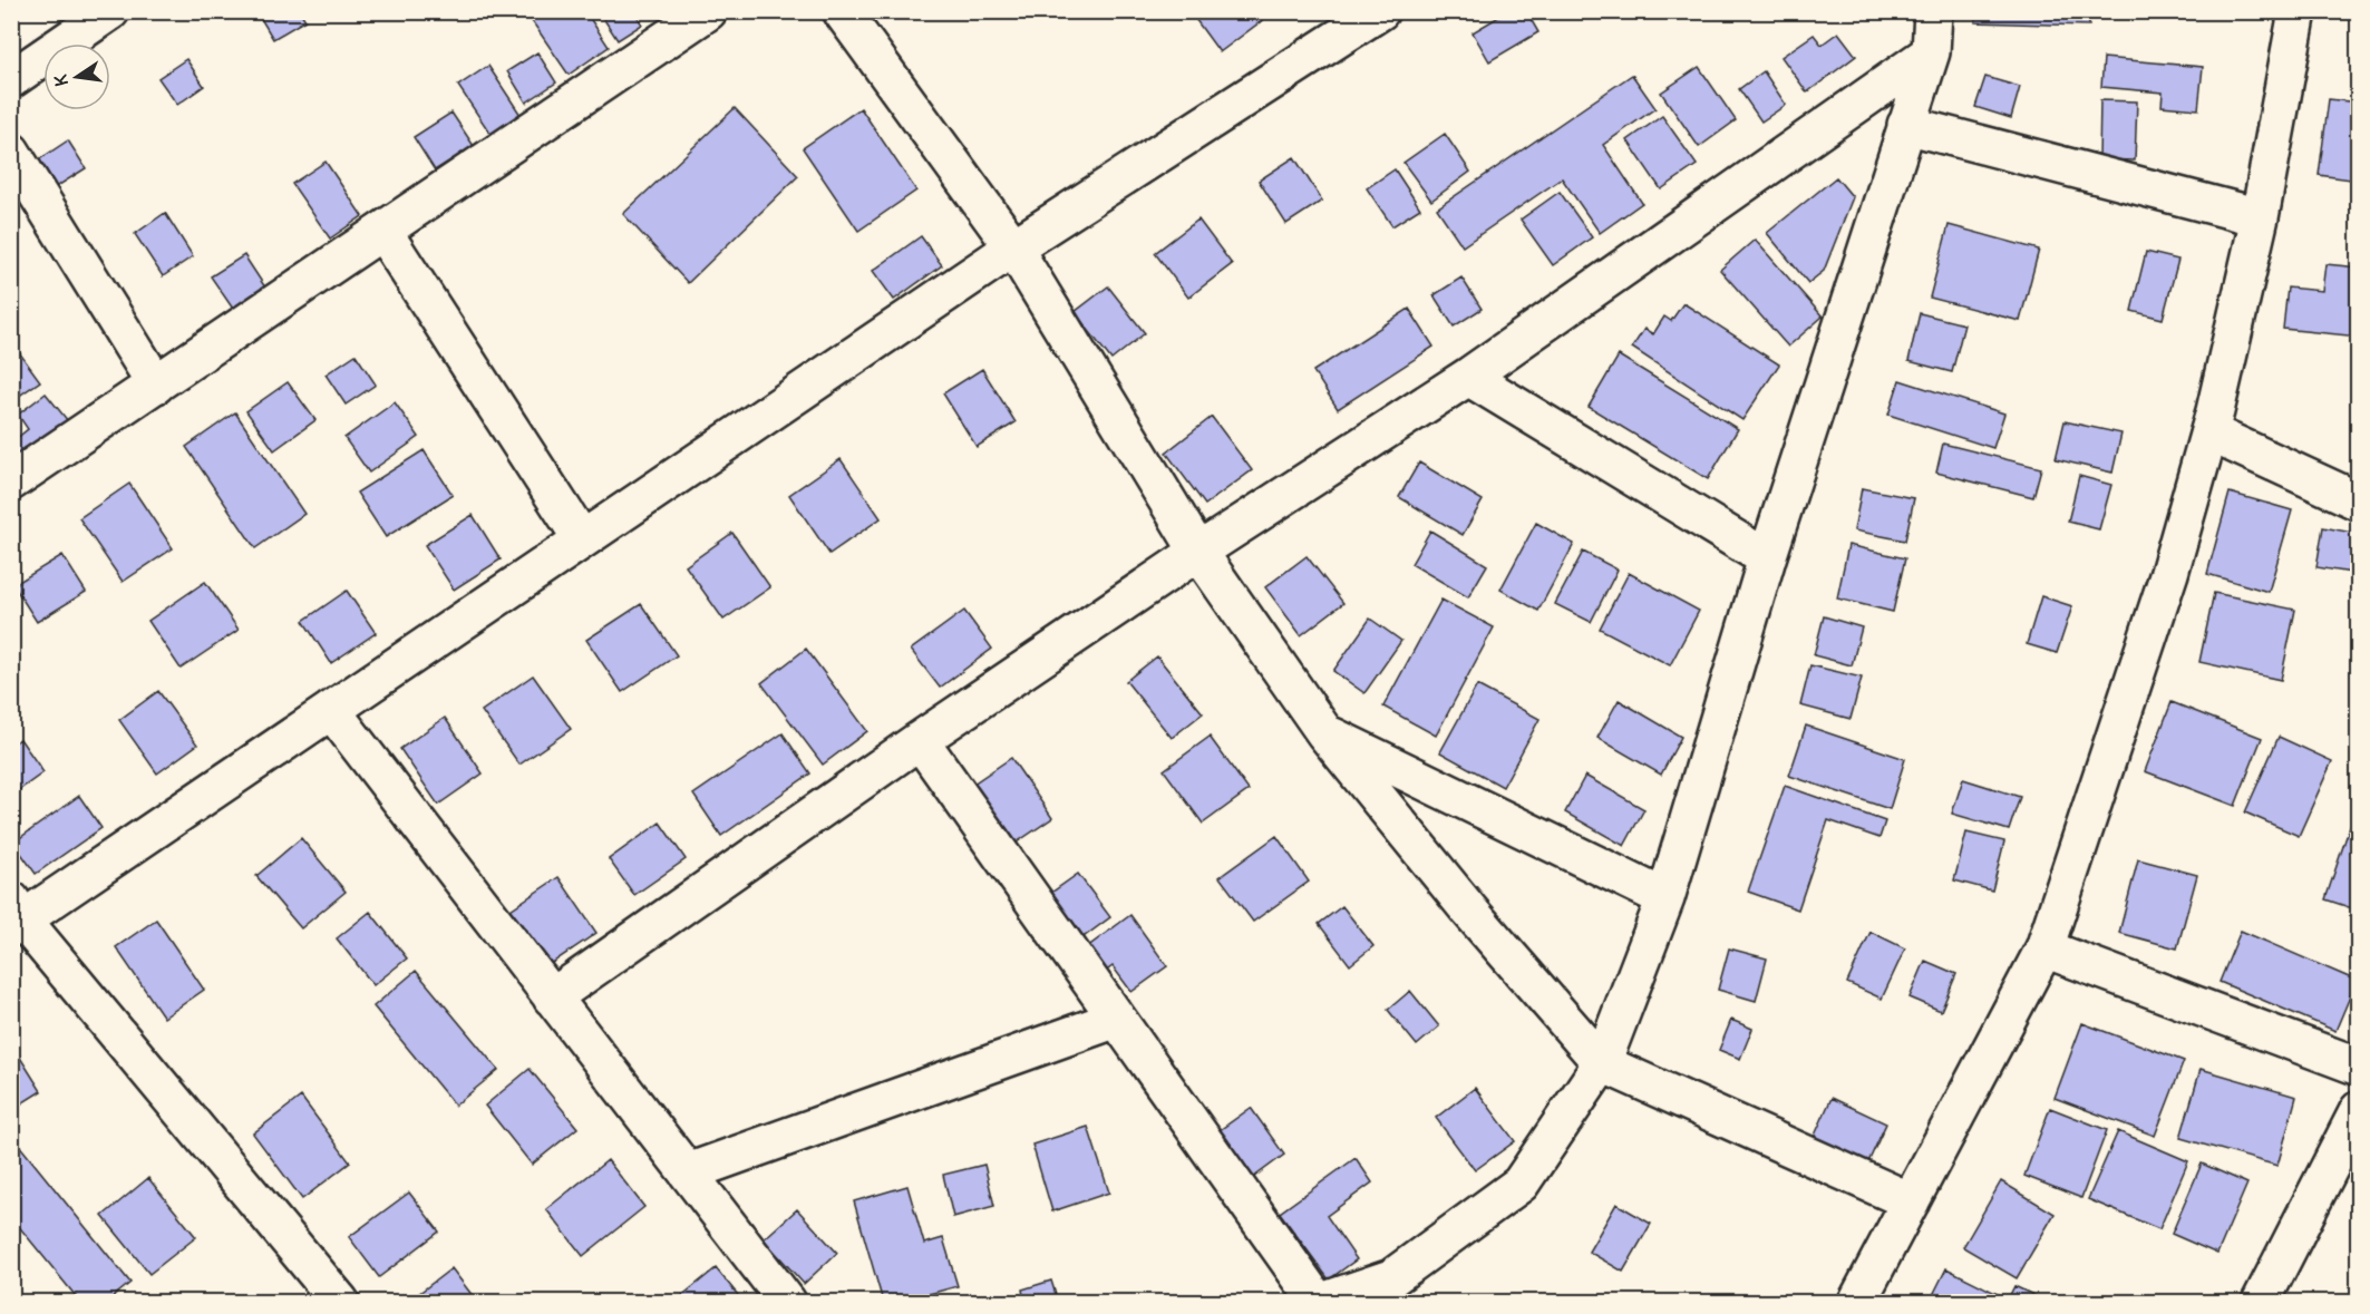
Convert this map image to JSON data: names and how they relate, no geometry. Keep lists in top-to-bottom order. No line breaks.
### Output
{"north":"left"}
